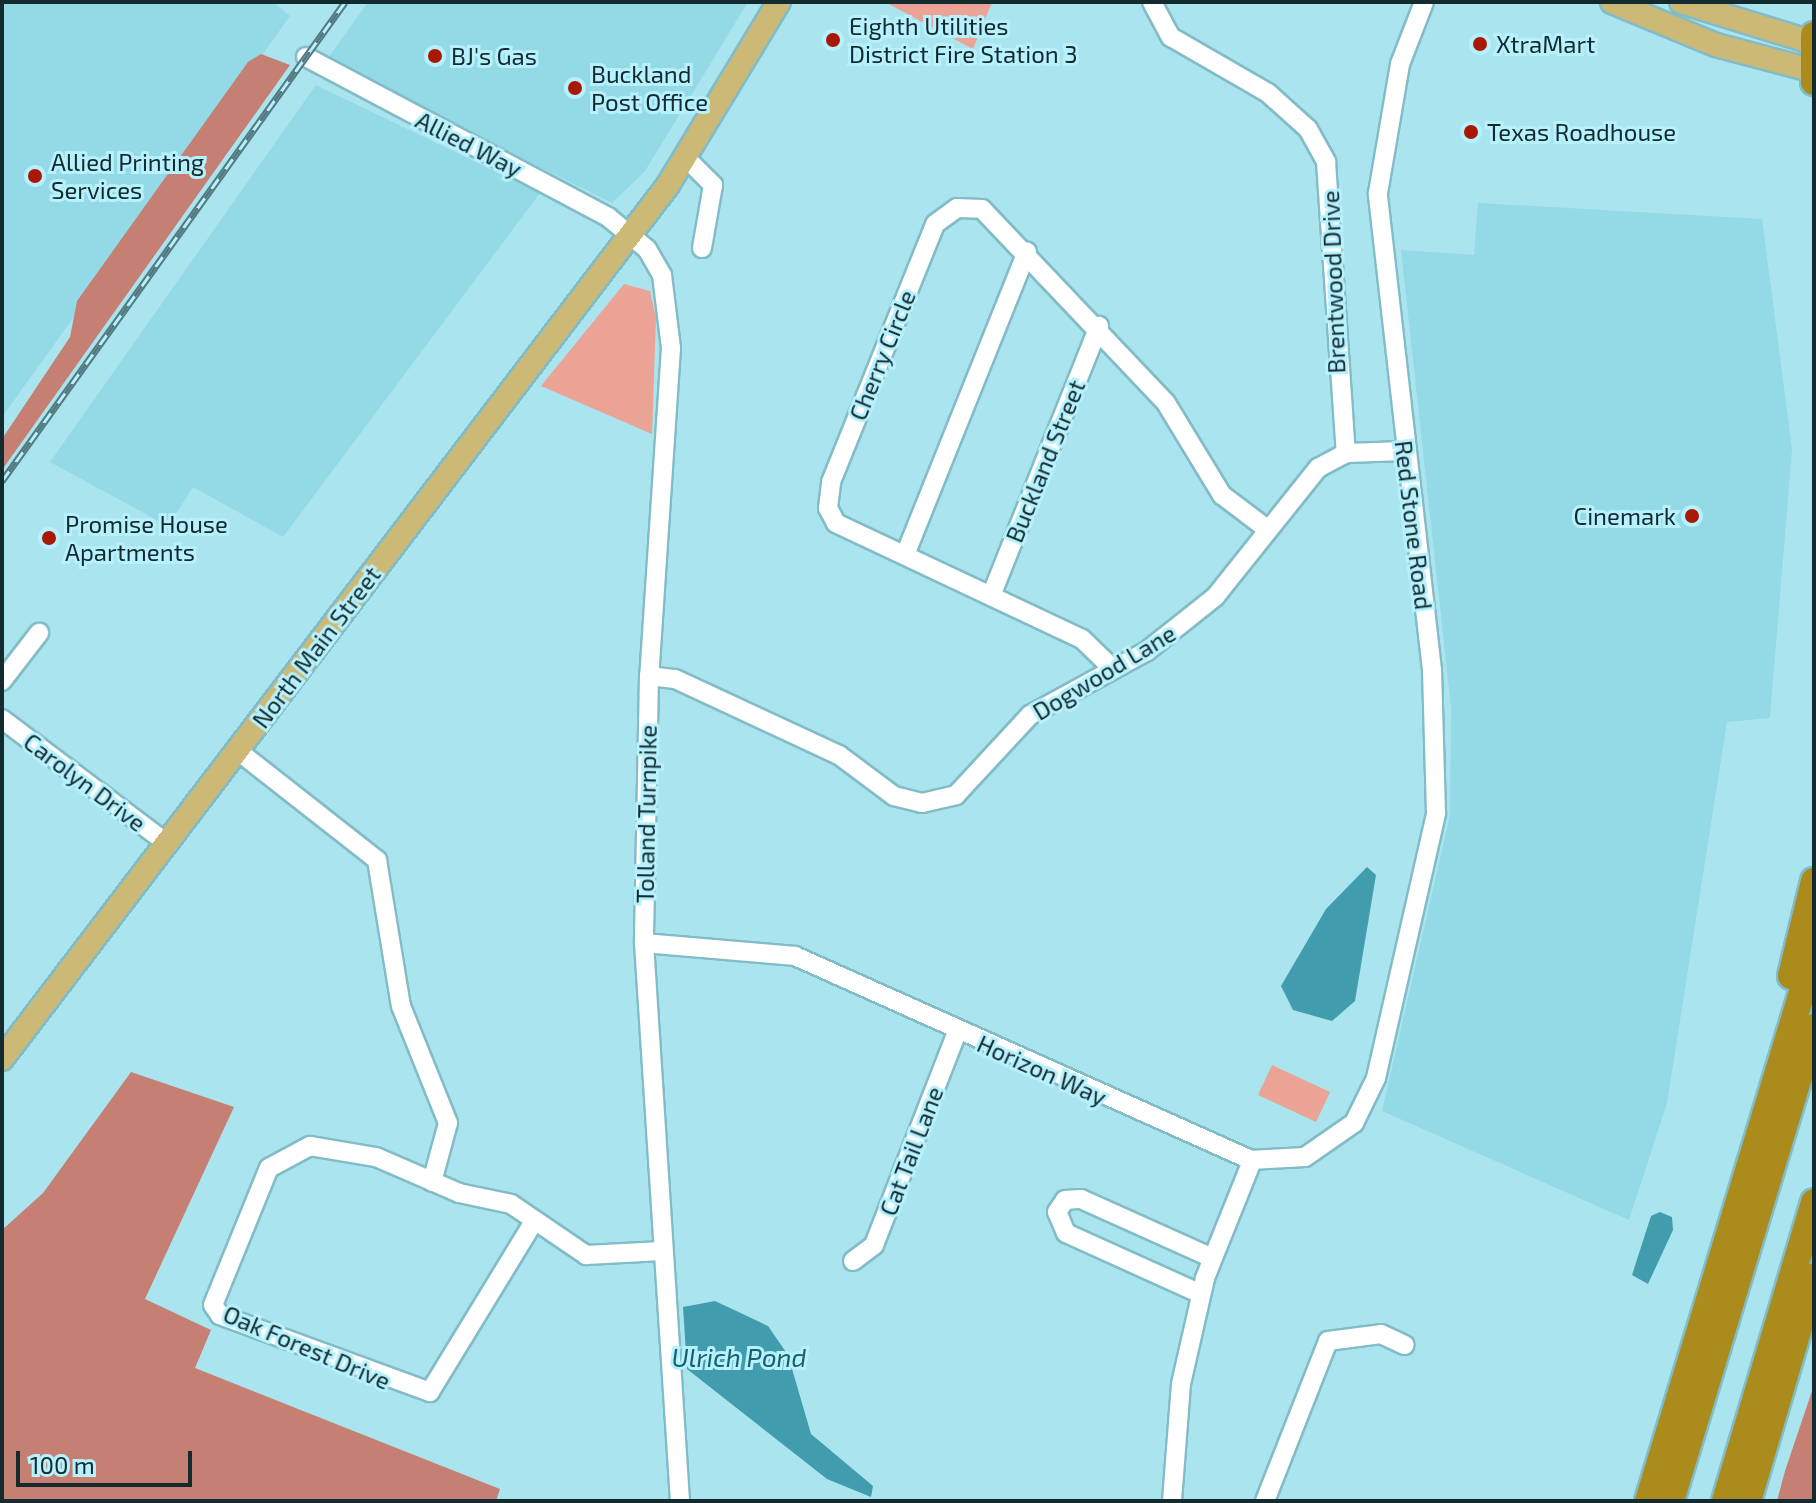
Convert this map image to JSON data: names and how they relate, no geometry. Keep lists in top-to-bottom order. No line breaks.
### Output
{"streets":{"main road":["North Main Street"],"street":["Allied Way","Brentwood Drive","Cherry Circle","Buckland Street","Red Stone Road","Dogwood Lane","Carolyn Drive","Tolland Turnpike","Horizon Way","Cat Tail Lane","Oak Forest Drive"]},"crossings":[["Allied Way","North Main Street"],["Allied Way","Tolland Turnpike"],["Brentwood Drive","Dogwood Lane"],["Cherry Circle","Buckland Street"],["Cherry Circle","Dogwood Lane"],["Red Stone Road","Dogwood Lane"],["Red Stone Road","Horizon Way"],["North Main Street","Carolyn Drive"],["North Main Street","Tolland Turnpike"],["Dogwood Lane","Tolland Turnpike"],["Tolland Turnpike","Horizon Way"],["Tolland Turnpike","Oak Forest Drive"],["Horizon Way","Cat Tail Lane"]],"water":["Ulrich Pond"],"places":["Eighth Utilities District Fire Station 3","XtraMart","BJ's Gas","Buckland Post Office","Texas Roadhouse","Allied Printing Services","Cinemark","Promise House Apartments"],"scale_bar":"100 m"}
